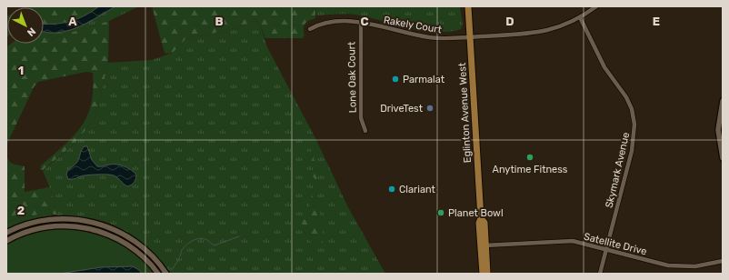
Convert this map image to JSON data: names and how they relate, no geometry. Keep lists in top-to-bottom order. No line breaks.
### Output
{"streets":{"main road":["Eglinton Avenue West"],"street":["Rakely Court","Lone Oak Court","Skymark Avenue","Satellite Drive"]},"crossings":[["Rakely Court","Lone Oak Court"],["Rakely Court","Eglinton Avenue West"],["Rakely Court","Skymark Avenue"],["Eglinton Avenue West","Satellite Drive"],["Skymark Avenue","Satellite Drive"]],"places":["Parmalat","DriveTest","Anytime Fitness","Clariant","Planet Bowl"],"north":"bottom right","grid":{"columns":["A","B","C","D","E"],"rows":["1","2"]}}
